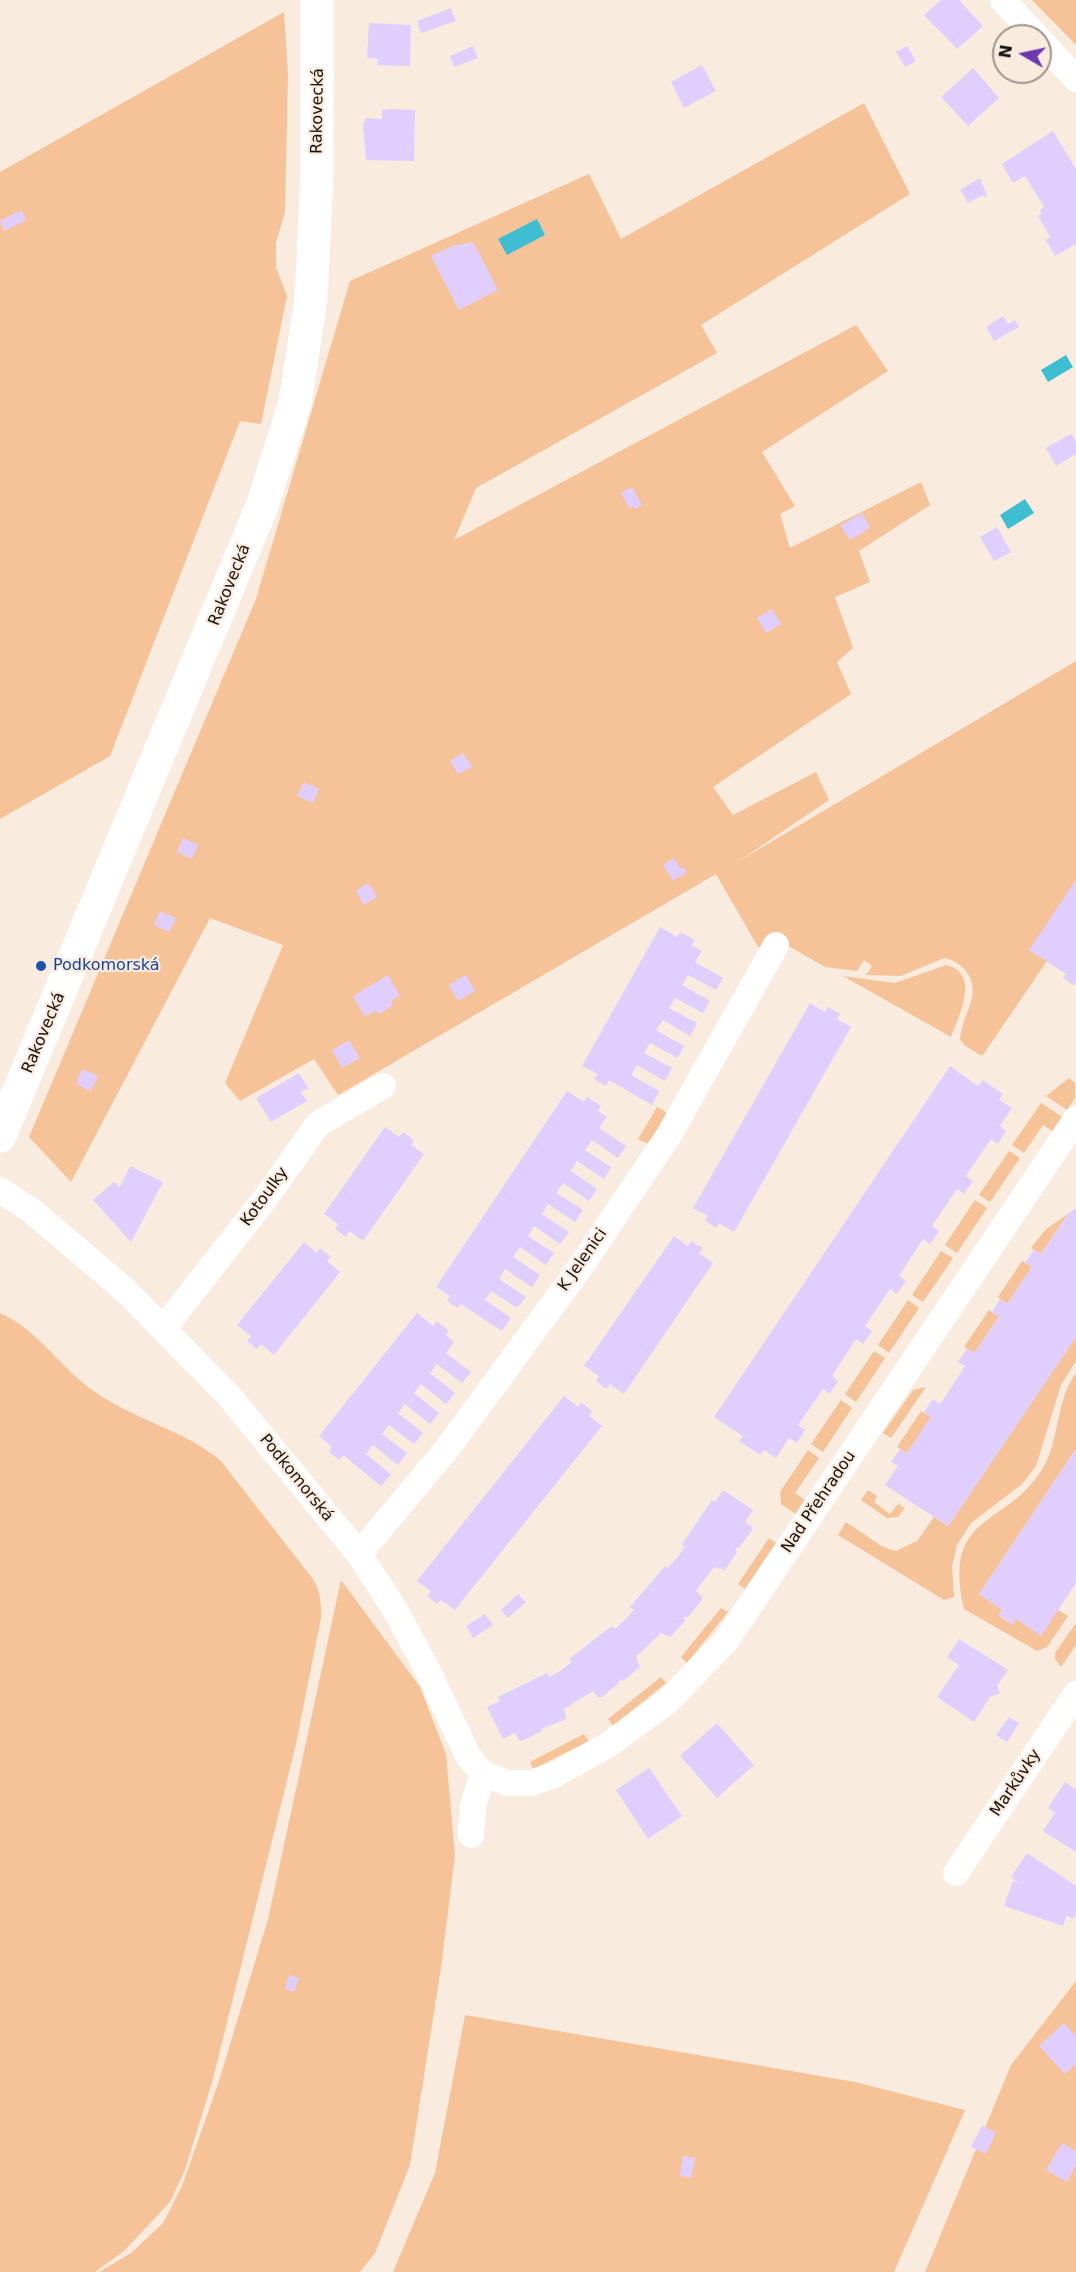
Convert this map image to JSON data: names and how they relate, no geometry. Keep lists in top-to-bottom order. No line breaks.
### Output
{"streets":{"main road":["Rakovecká"],"street":["Kotoulky","K Jelenici","Podkomorská","Nad Přehradou","Markůvky"]},"crossings":[["Kotoulky","Podkomorská"],["K Jelenici","Podkomorská"],["Podkomorská","Nad Přehradou"]],"places":["Podkomorská"],"north":"left"}
